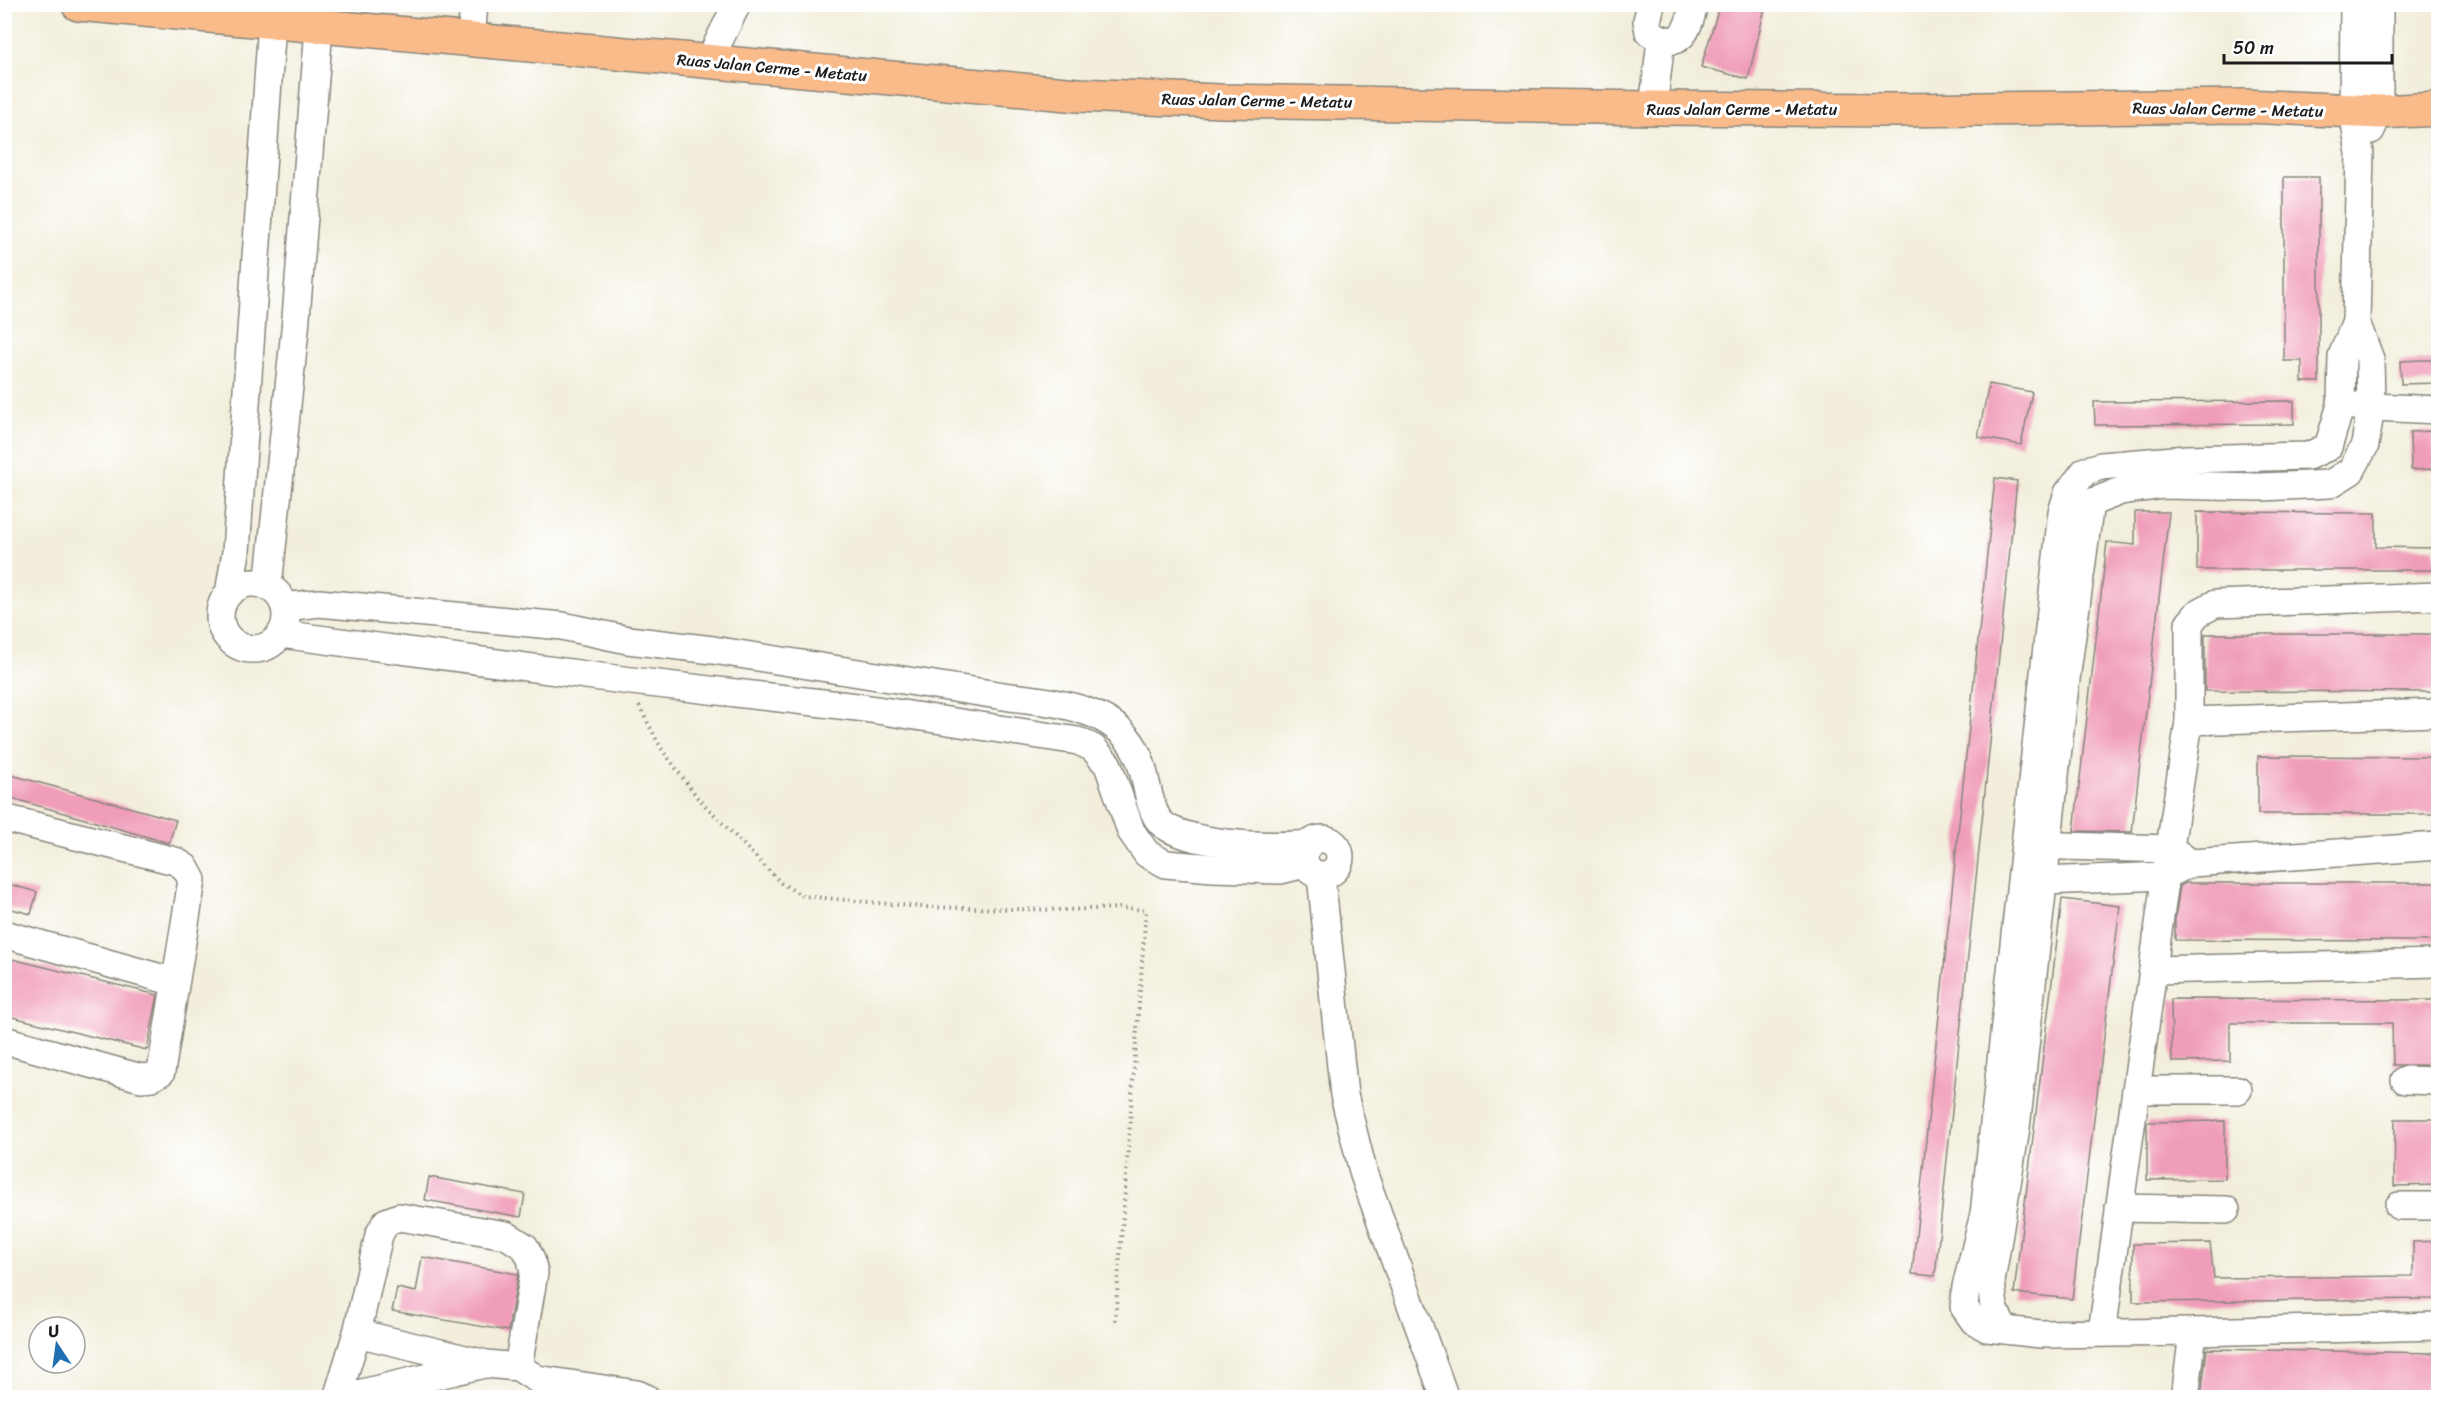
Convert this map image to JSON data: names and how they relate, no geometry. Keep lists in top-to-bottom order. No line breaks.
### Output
{"streets":{"main road":["Ruas Jalan Cerme - Metatu"]},"scale_bar":"50 m","north":"top"}
